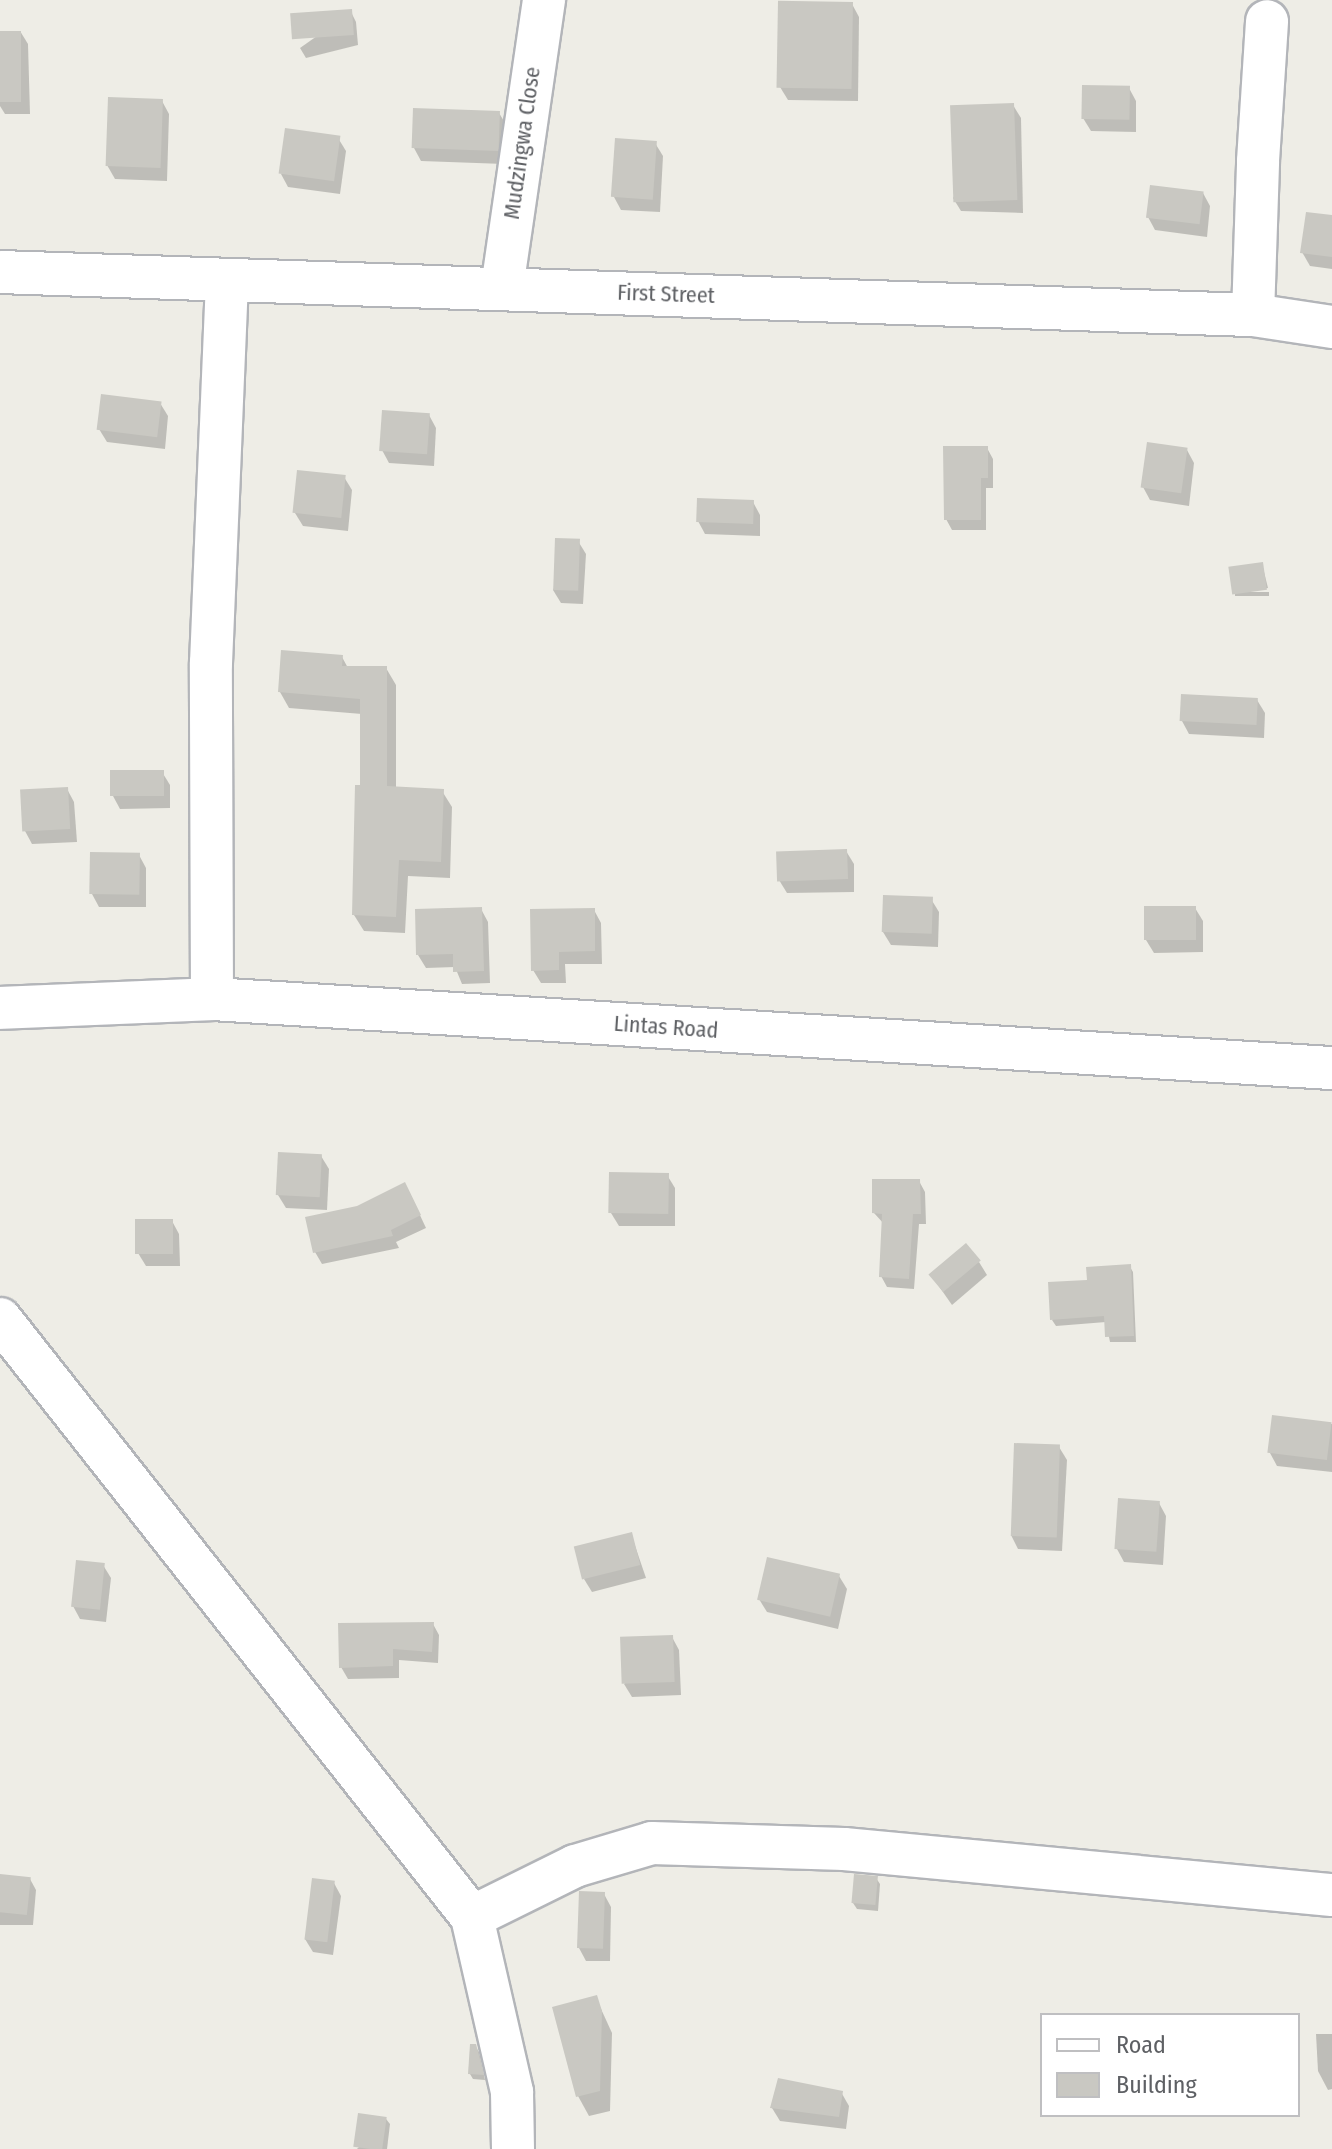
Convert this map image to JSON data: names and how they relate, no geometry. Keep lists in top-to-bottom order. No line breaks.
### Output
{"streets":{"street":["Mudzingwa Close","First Street","Lintas Road"]},"crossings":[["Mudzingwa Close","First Street"]],"legend":["Road","Building"]}
